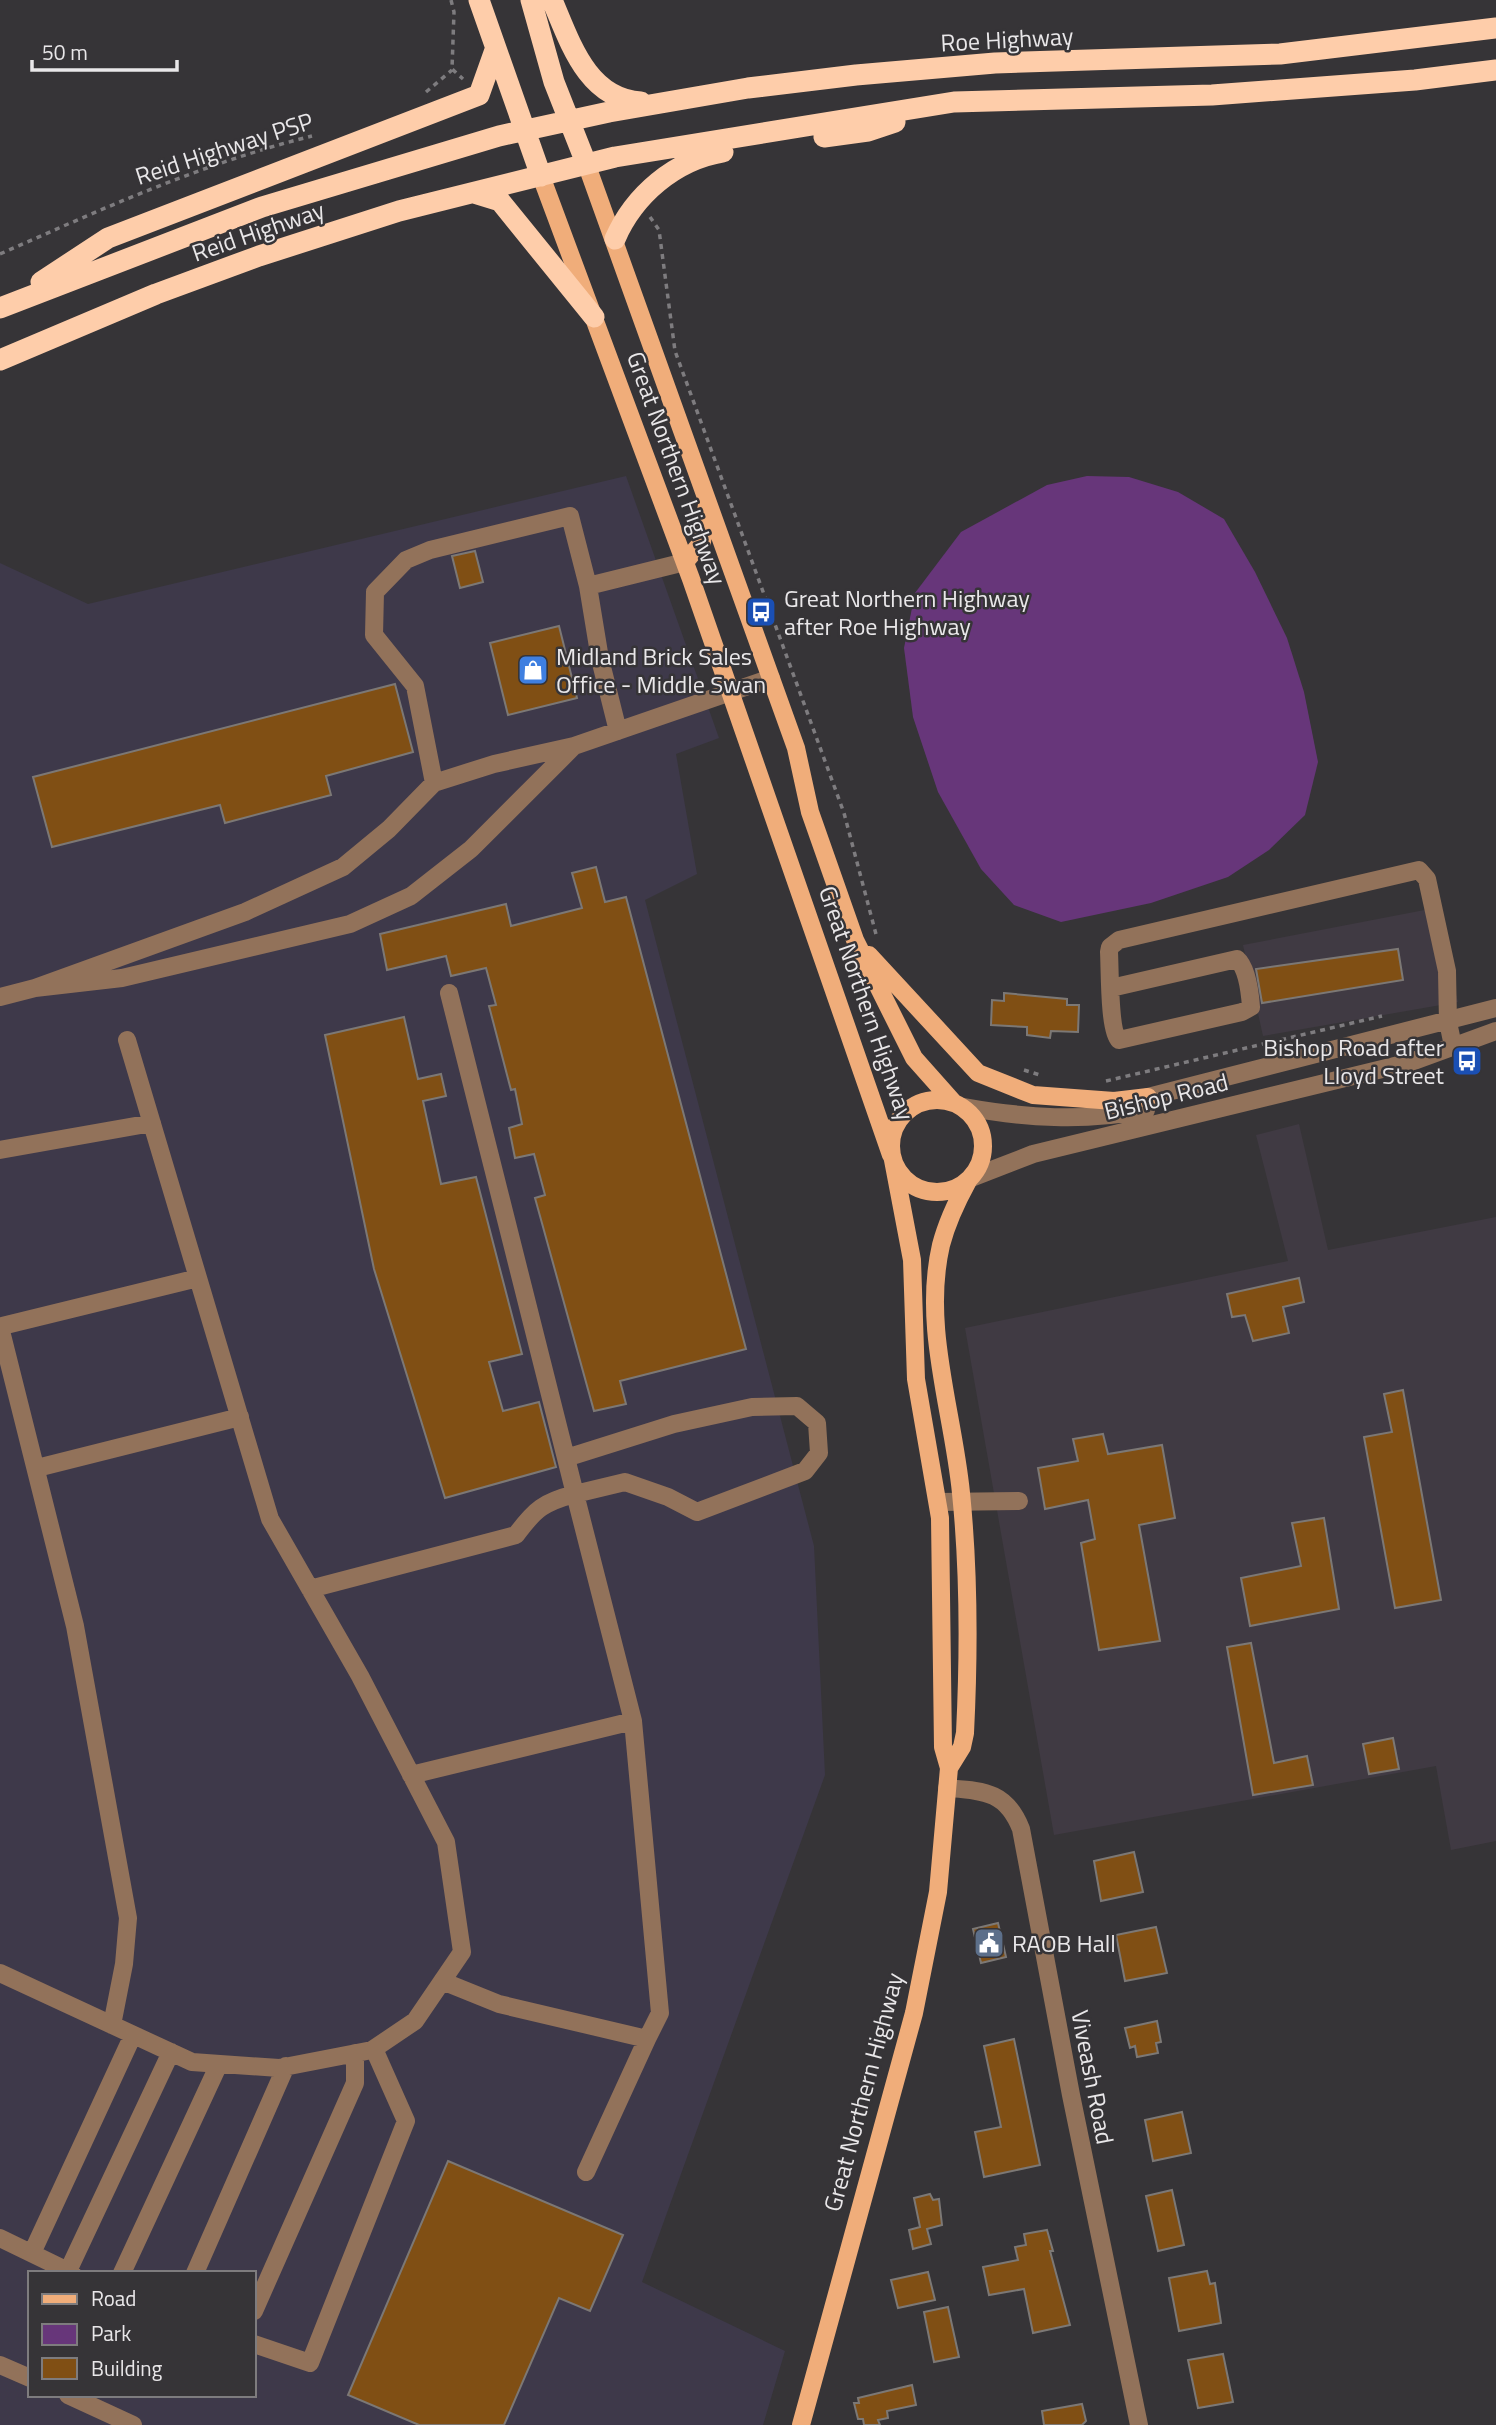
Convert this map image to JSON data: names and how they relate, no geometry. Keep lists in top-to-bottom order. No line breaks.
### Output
{"streets":{"highway":["Roe Highway","Reid Highway","Great Northern Highway"],"street":["Bishop Road","Viveash Road"],"path":["Reid Highway PSP"]},"crossings":[["Roe Highway","Reid Highway"],["Roe Highway","Great Northern Highway"],["Reid Highway","Great Northern Highway"],["Great Northern Highway","Bishop Road"],["Great Northern Highway","Viveash Road"]],"places":{"bus stop":["Great Northern Highway after Roe Highway","Bishop Road after Lloyd Street"],"shop":["Midland Brick Sales Office - Middle Swan"],"public building":["RAOB Hall"]},"legend":["Road","Park","Building"],"scale_bar":"50 m"}
